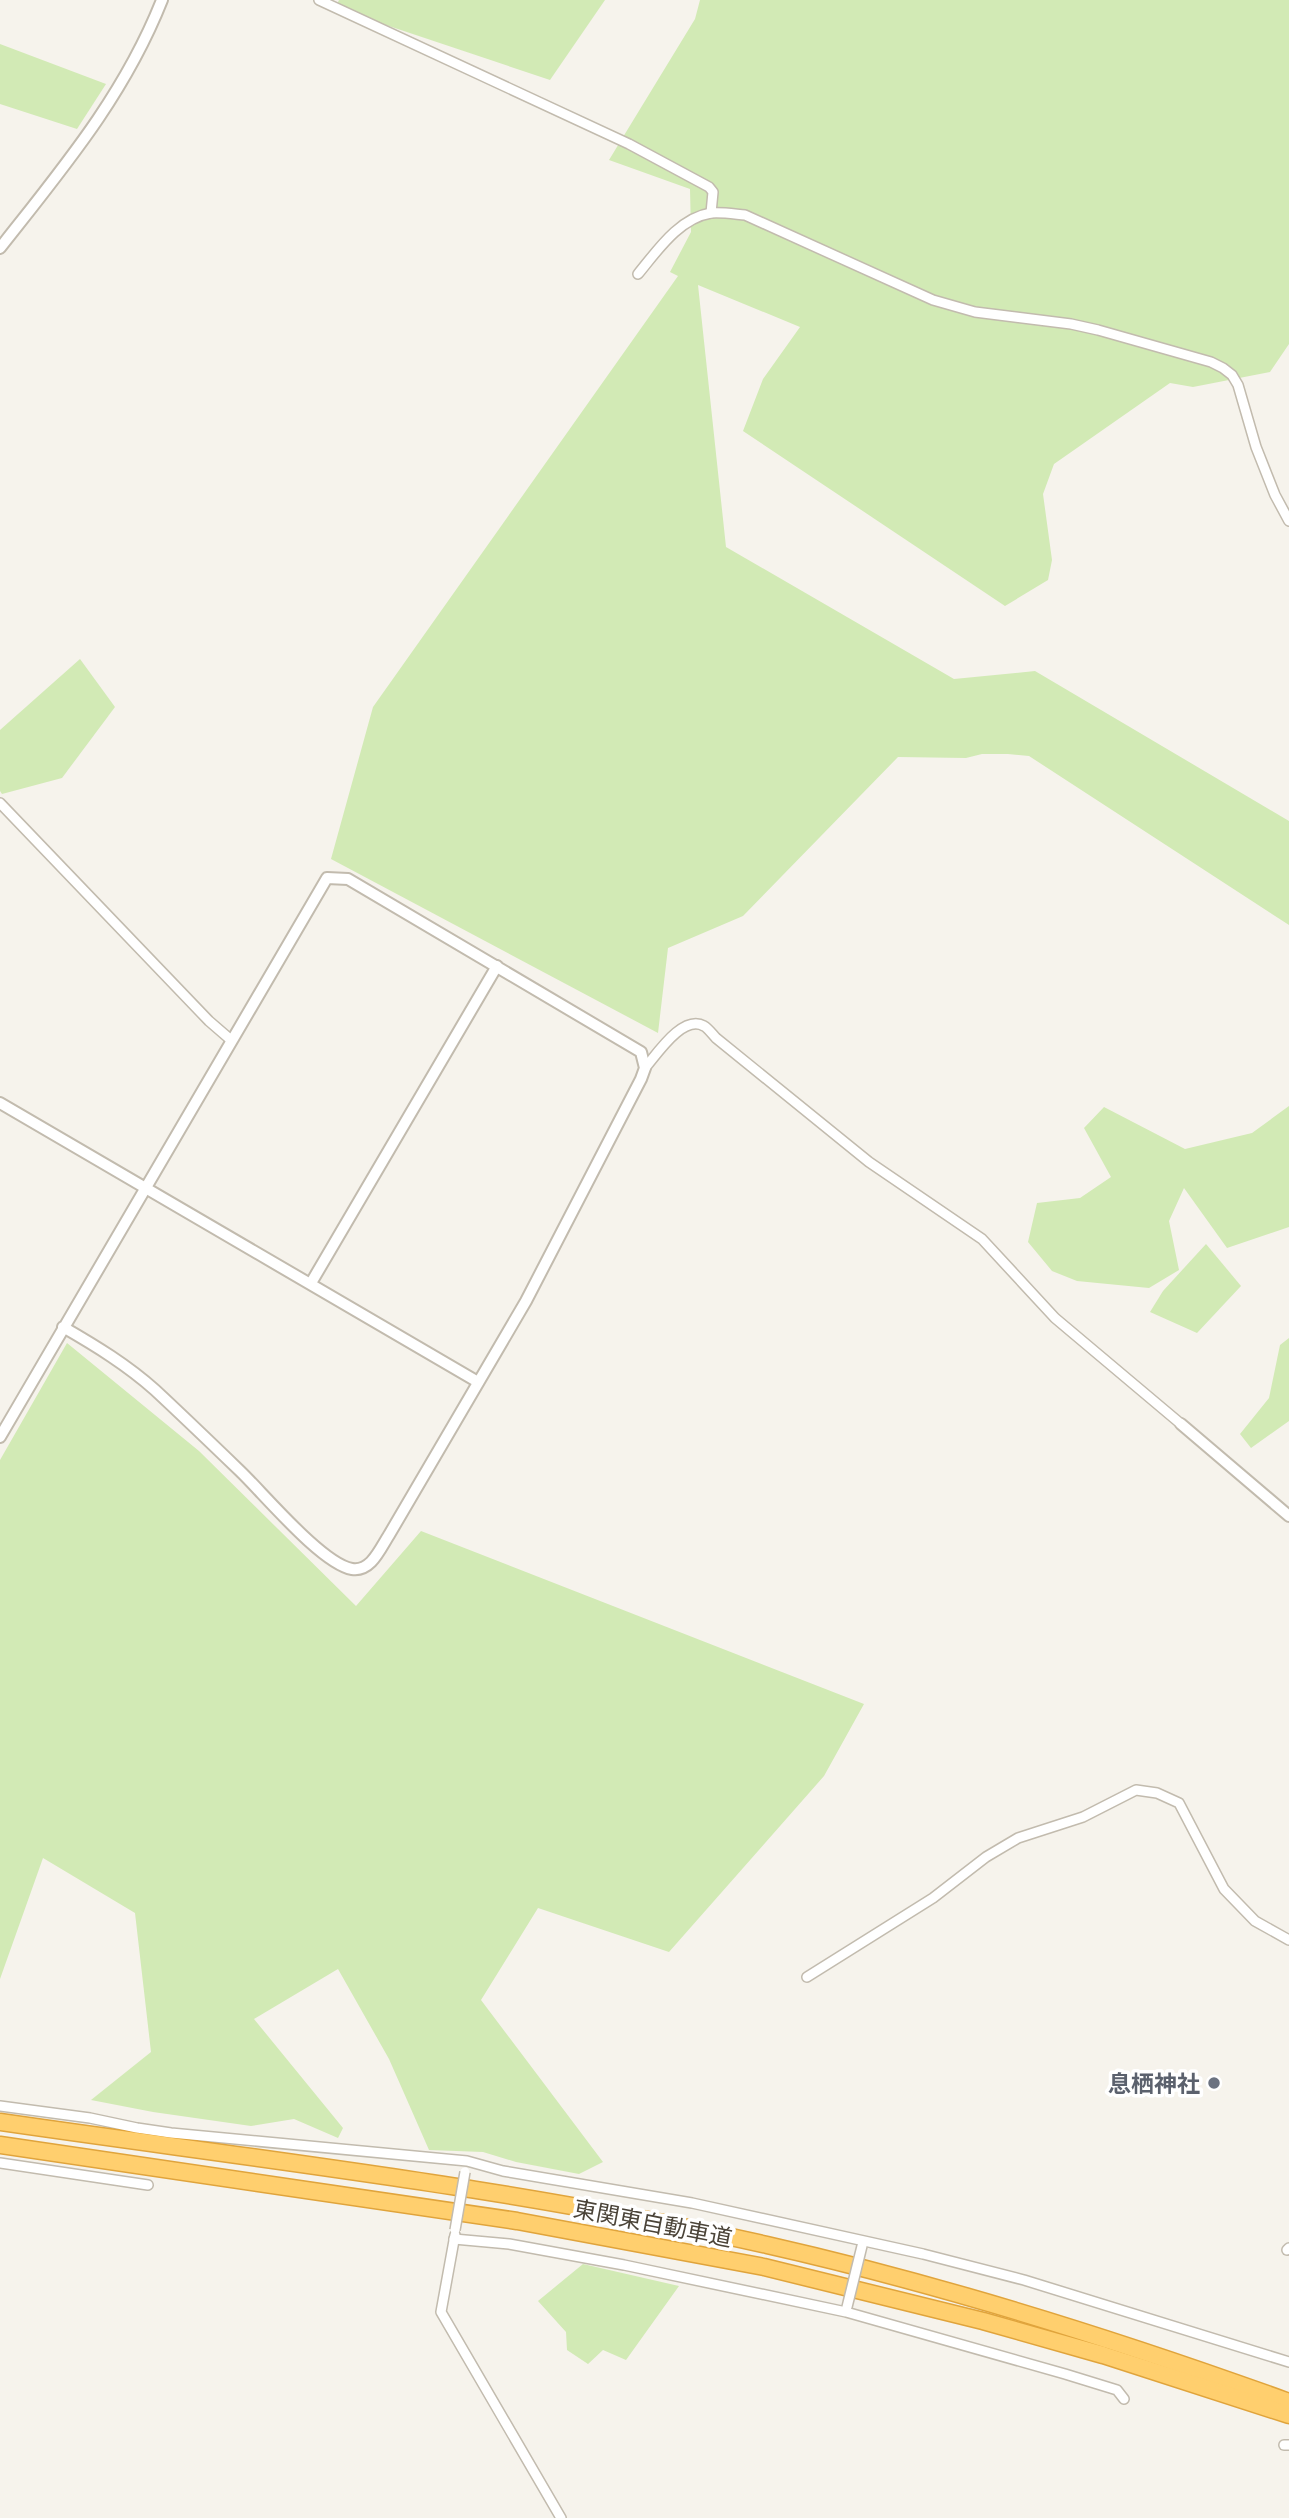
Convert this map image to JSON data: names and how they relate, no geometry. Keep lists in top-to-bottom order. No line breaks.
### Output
{"streets":{"highway":["東関東自動車道"]},"places":["息栖神社"]}
